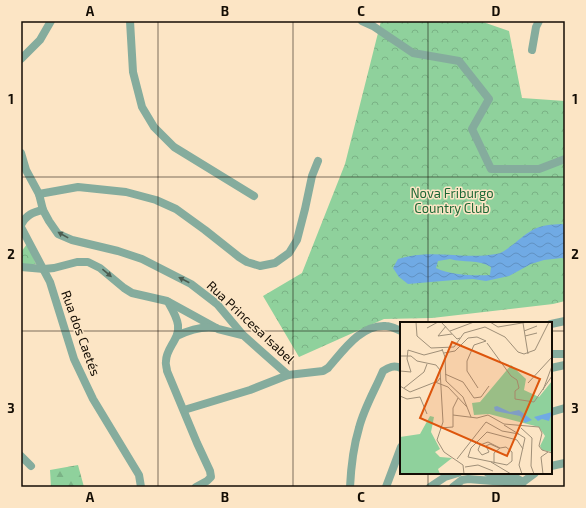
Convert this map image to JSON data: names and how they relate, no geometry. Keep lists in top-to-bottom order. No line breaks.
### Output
{"streets":{"street":["Rua Princesa Isabel","Rua dos Caetés"]},"parks":["Nova Friburgo Country Club"],"grid":{"columns":["A","B","C","D"],"rows":["1","2","3"]}}
